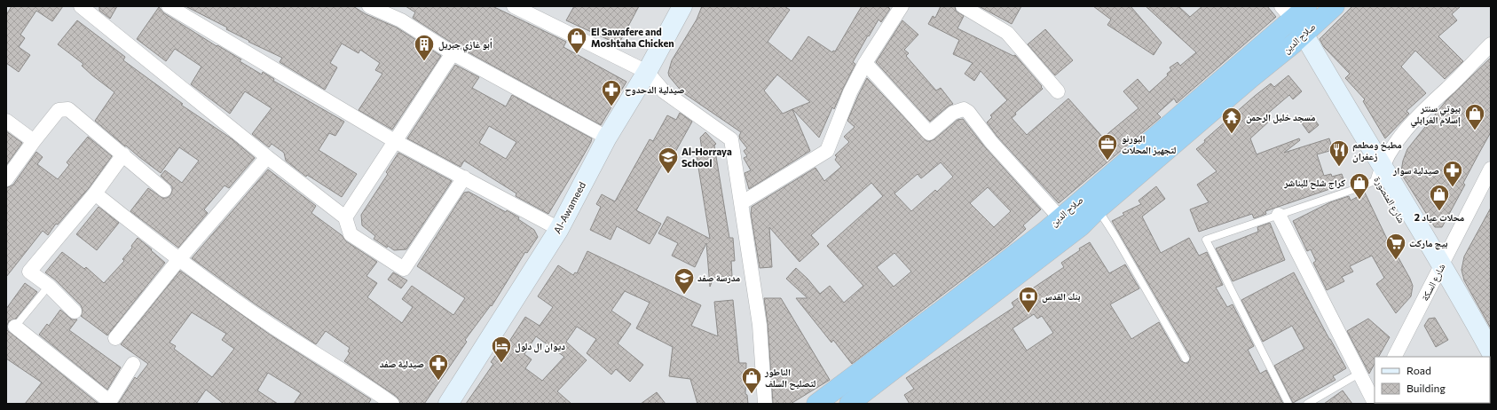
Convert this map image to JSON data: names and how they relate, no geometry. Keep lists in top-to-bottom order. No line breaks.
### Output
{"streets":{"highway":["صلاح الدين"],"main road":["شارع المنصورة","Al-Awameed"],"street":["شارع السكة"]},"crossings":[["صلاح الدين","شارع المنصورة"],["شارع المنصورة","شارع السكة"]],"places":{"shop":["El Sawafere and Moshtaha Chicken","بيوتي سنتر إسلام الغرابلي","كراج شلح للبناشر","محلات عياد 2","الناطور لتصليح السلف"],"building":["أبو غازي جبريل"],"pharmacy":["صيدلية الدحدوح","صيدلية سوار","صيدلية صفد"],"temple":["مسجد خليل الرحمن"],"office":["البورنو لتجهيز المحلات"],"restaurant":["مطبخ ومطعم زعفران"],"school or university":["Al-Horraya School","مدرسة صفد"],"supermarket":["بيج ماركت"],"bank":["بنك القدس"],"hotel":["ديوان ال دلول"]},"legend":["Road","Building"]}
